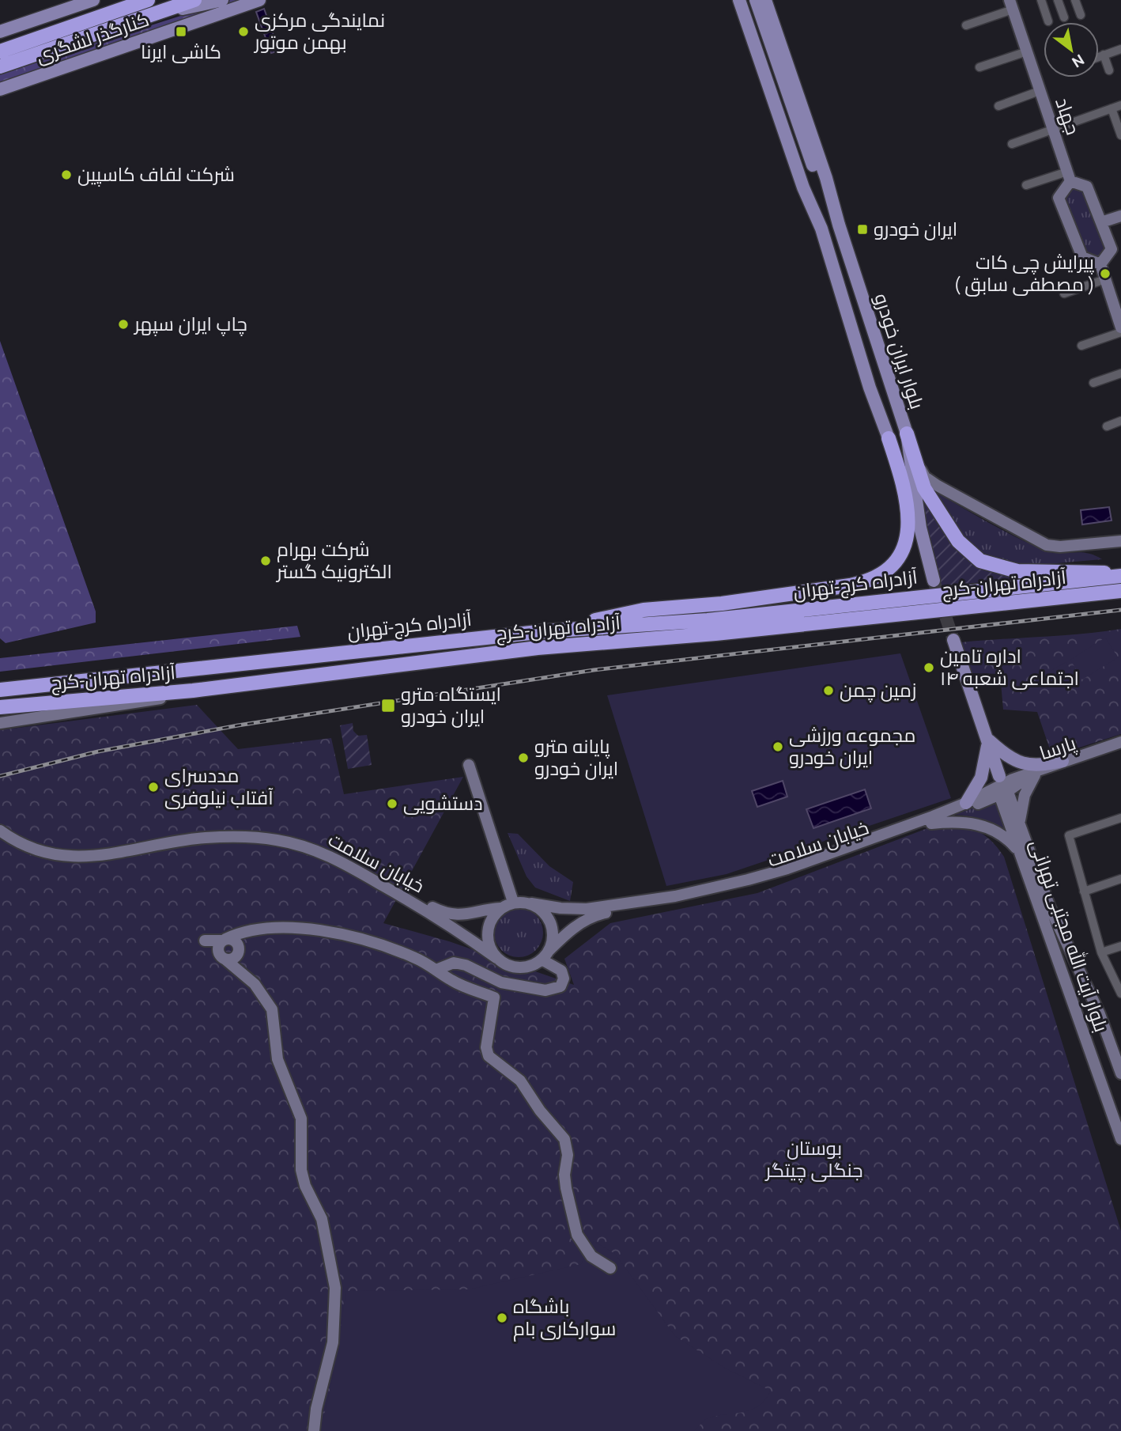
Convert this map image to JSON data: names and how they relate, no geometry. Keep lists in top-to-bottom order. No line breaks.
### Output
{"streets":{"highway":["آزادراه تهران-کرج","آزادراه کرج-تهران"],"main road":["کنارگذر لشگری","جهاد","بلوار ایران خودرو","پارسا","خیابان سلامت","بلوار آیت الله مجتبی تهرانی"]},"crossings":[["پارسا","خیابان سلامت"],["پارسا","بلوار آیت الله مجتبی تهرانی"],["خیابان سلامت","بلوار آیت الله مجتبی تهرانی"]],"parks":["بوستان جنگلی چیتگر"],"places":{"transit":["کاشی ایرنا","ایران خودرو","ایستگاه مترو ایران خودرو"],"other":["نمایندگی مرکزی بهمن موتور","شرکت لفاف کاسپین","پیرایش چی کات ( مصطفی سابق )","چاپ ایران سپهر","شرکت بهرام الکترونیک گستر","اداره تامین اجتماعی شعبه ۱۴","زمین چمن","مجموعه ورزشی ایران خودرو","پایانه مترو ایران خودرو","مددسرای آفتاب نیلوفری","دستشویی","باشگاه سوارکاری بام"]},"north":"bottom right"}
